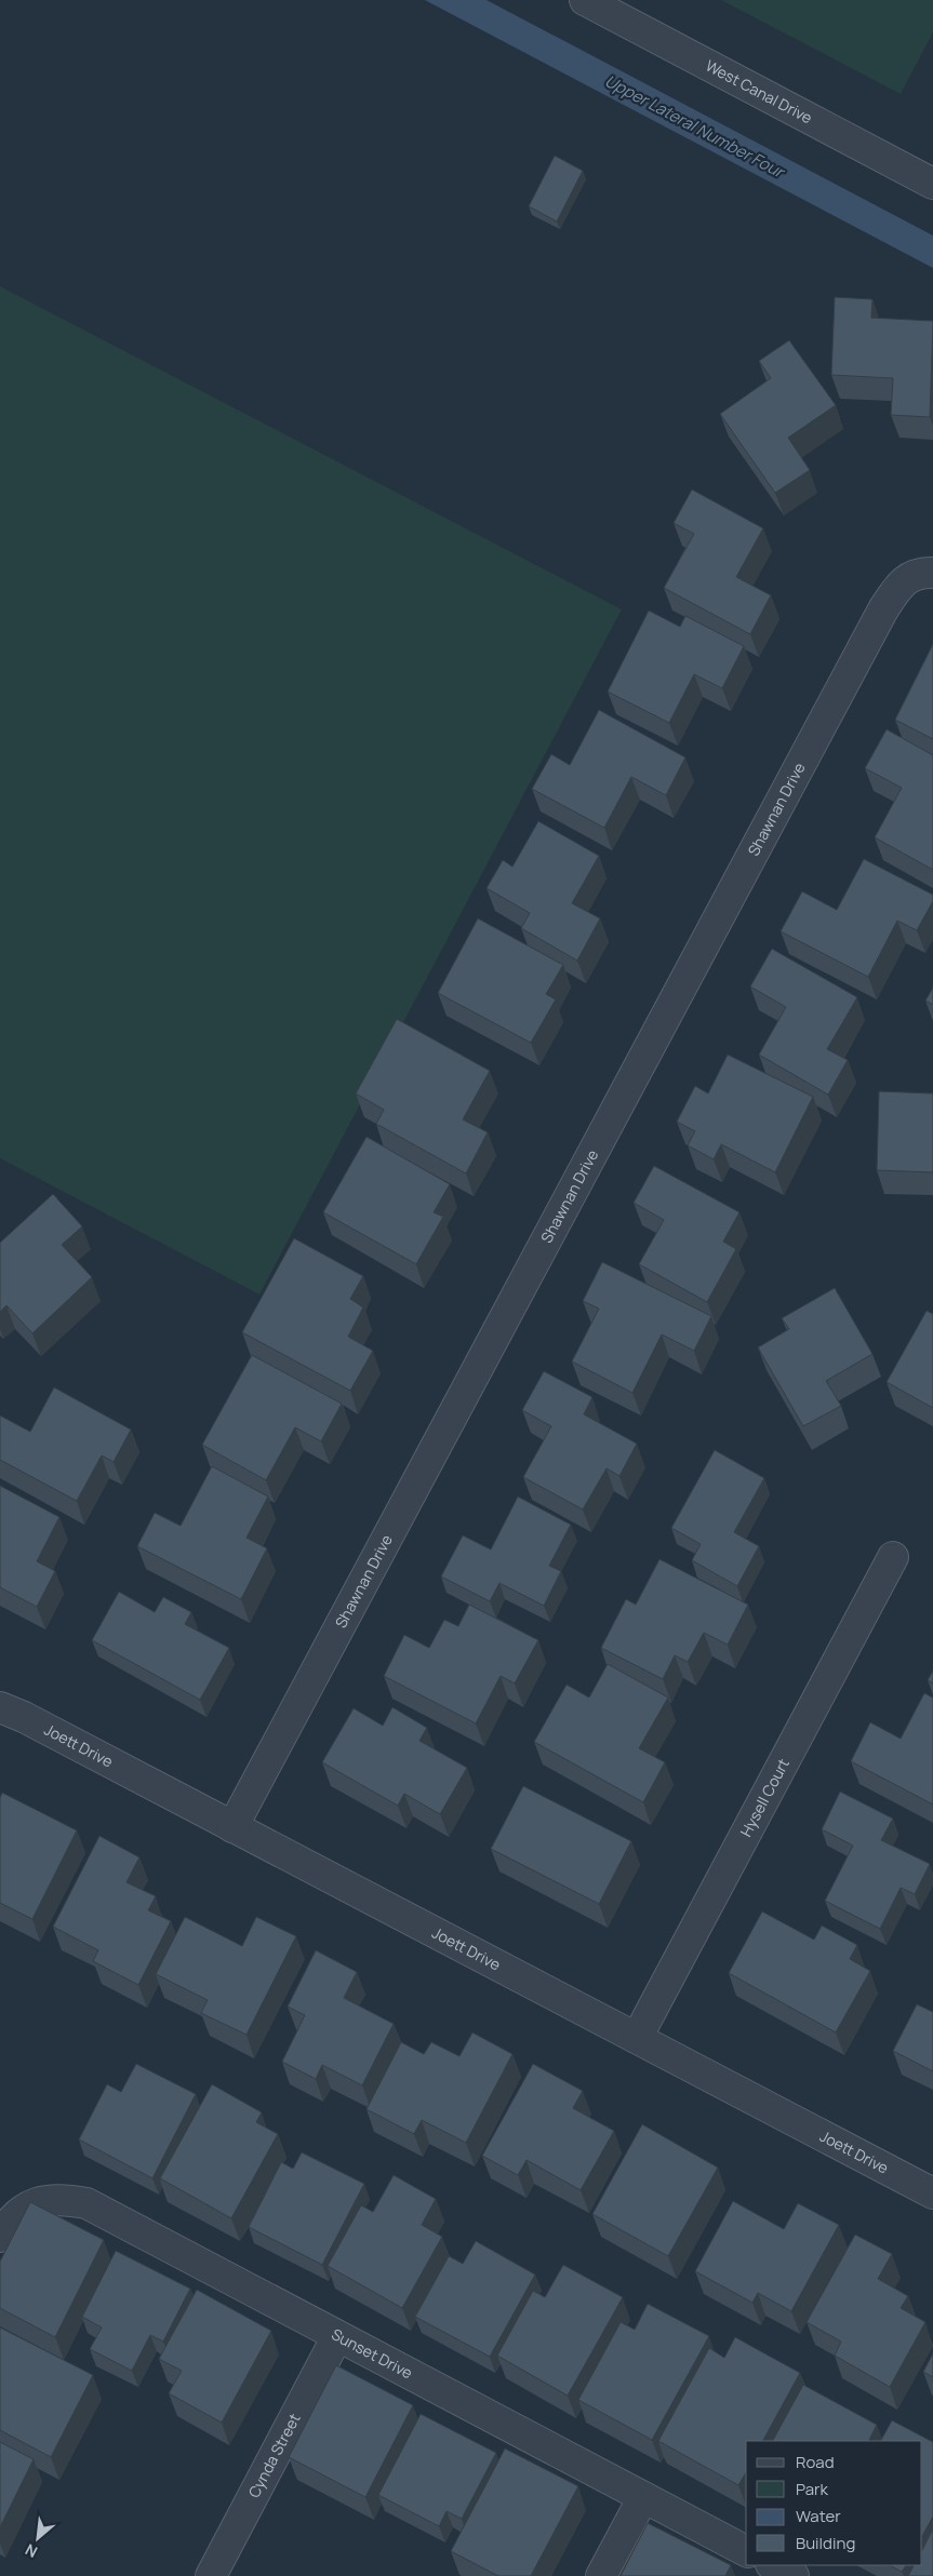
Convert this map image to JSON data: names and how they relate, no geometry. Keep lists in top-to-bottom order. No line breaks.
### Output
{"streets":{"street":["West Canal Drive","Shawnan Drive","Joett Drive","Hysell Court","Sunset Drive","Cynda Street"]},"crossings":[["Shawnan Drive","Joett Drive"],["Joett Drive","Hysell Court"],["Sunset Drive","Cynda Street"]],"water":["Upper Lateral Number Four"],"legend":["Road","Park","Water","Building"],"north":"bottom left"}
